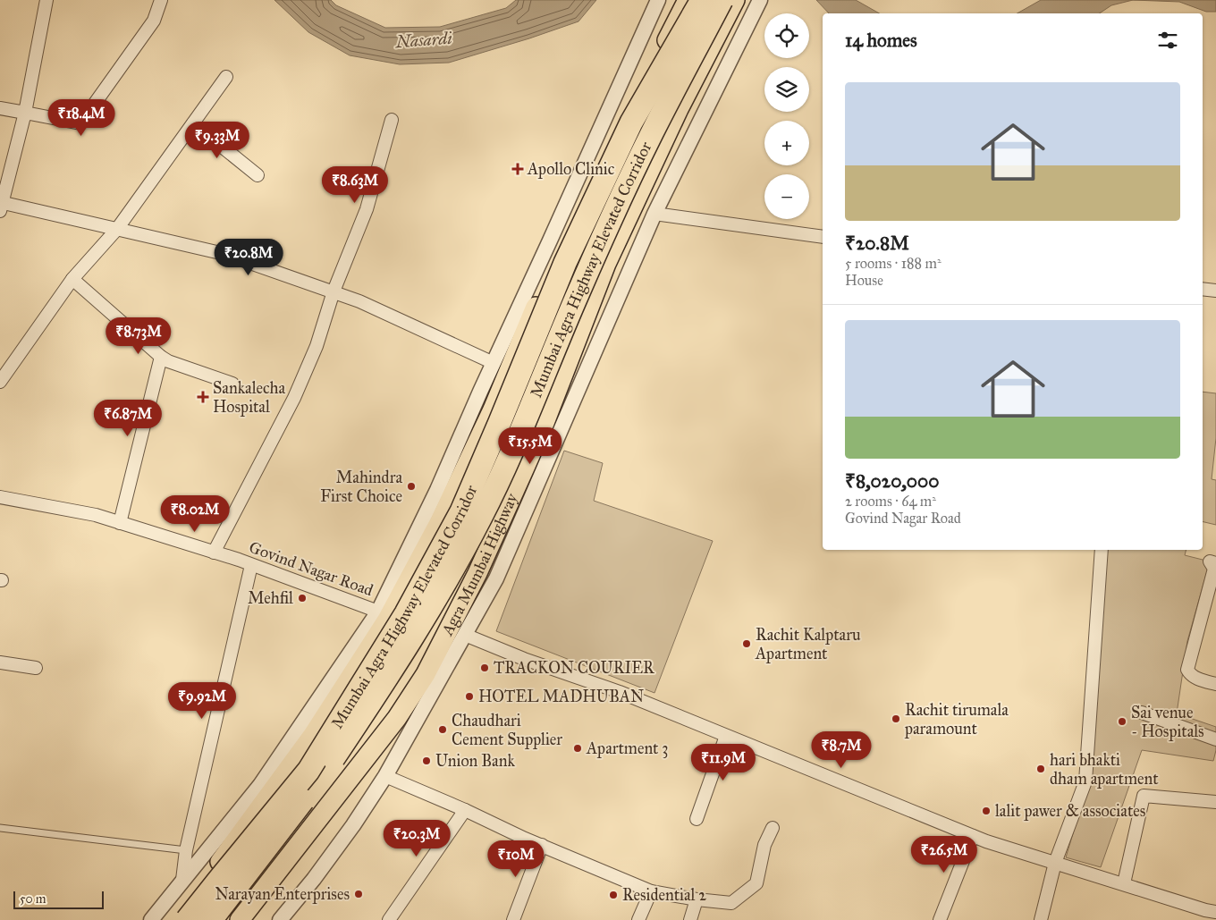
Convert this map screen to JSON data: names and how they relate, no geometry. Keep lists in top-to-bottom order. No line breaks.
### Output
{"streets":{"highway":["Mumbai Agra Highway Elevated Corridor"],"main road":["Agra Mumbai Highway"],"street":["Govind Nagar Road"]},"water":["Nasardi"],"places":{"health":["Apollo Clinic","Sankalecha Hospital"],"other":["Mahindra First Choice","Mehfil","Rachit Kalptaru Apartment","TRACKON COURIER","HOTEL MADHUBAN","Rachit tirumala paramount","Sai venue - Hospitals","Chaudhari Cement Supplier","Apartment 3","Union Bank","hari bhakti dham apartment","lalit pawer & associates","Narayan Enterprises","Residential 2"]},"scale_bar":"50 m","page":{"map_buttons":["+","−"],"heading":"14 homes","list":[{"name":"₹20.8M","note":"5 rooms · 188 m² · House"},{"name":"₹8,020,000","note":"2 rooms · 64 m² · Govind Nagar Road"}],"price":["₹18.4M","₹9.33M","₹8.63M","₹20.8M","₹8.73M","₹6.87M","₹15.5M","₹8.02M","₹9.92M","₹8.7M","₹11.9M","₹20.3M","₹26.5M","₹10M"],"scale":"50 m"}}
